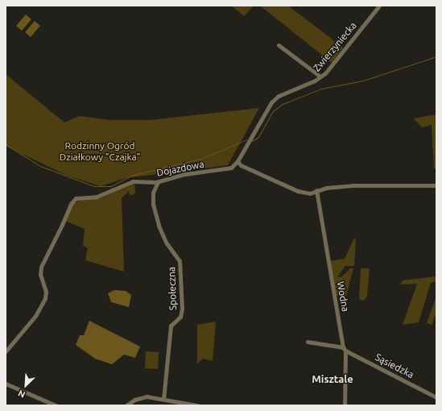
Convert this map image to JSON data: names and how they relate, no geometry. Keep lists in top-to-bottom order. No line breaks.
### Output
{"streets":{"street":["Zwierzyniecka","Dojazdowa","Społeczna","Wodna","Sąsiedzka"]},"crossings":[["Dojazdowa","Społeczna"],["Wodna","Sąsiedzka"]],"districts":["Misztale"],"parks":["Rodzinny Ogród Działkowy \"Czajka\""],"north":"bottom left"}
